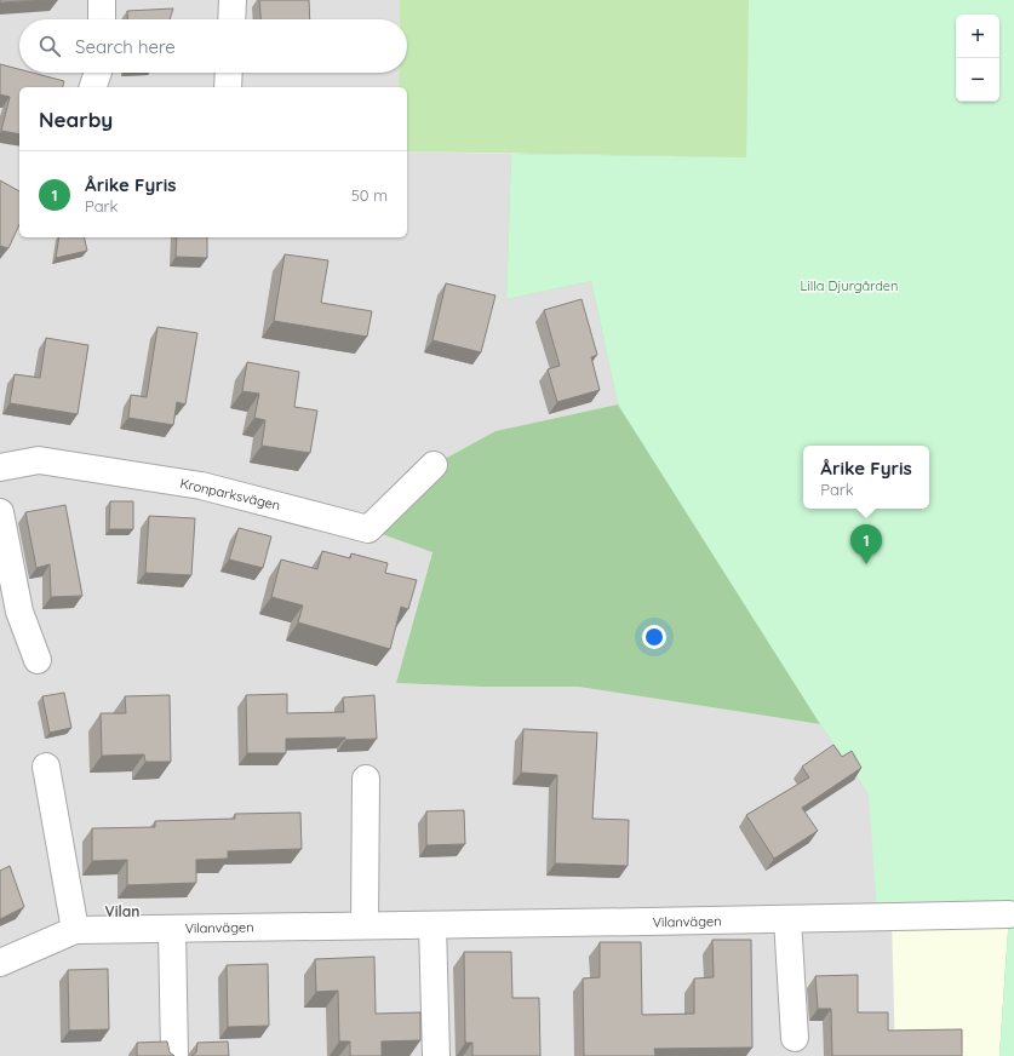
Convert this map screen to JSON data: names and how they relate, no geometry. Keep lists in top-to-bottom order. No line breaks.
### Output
{"streets":{"street":["Kronparksvägen","Vilanvägen"]},"districts":["Vilan"],"parks":["Lilla Djurgården"],"page":{"map_buttons":["+","−"],"search":"Search here","heading":"Nearby","list":[{"mark":"1","name":"Årike Fyris","note":"Park","value":"50 m"}],"popup":["Årike Fyris","Park"],"pins":"1"}}
